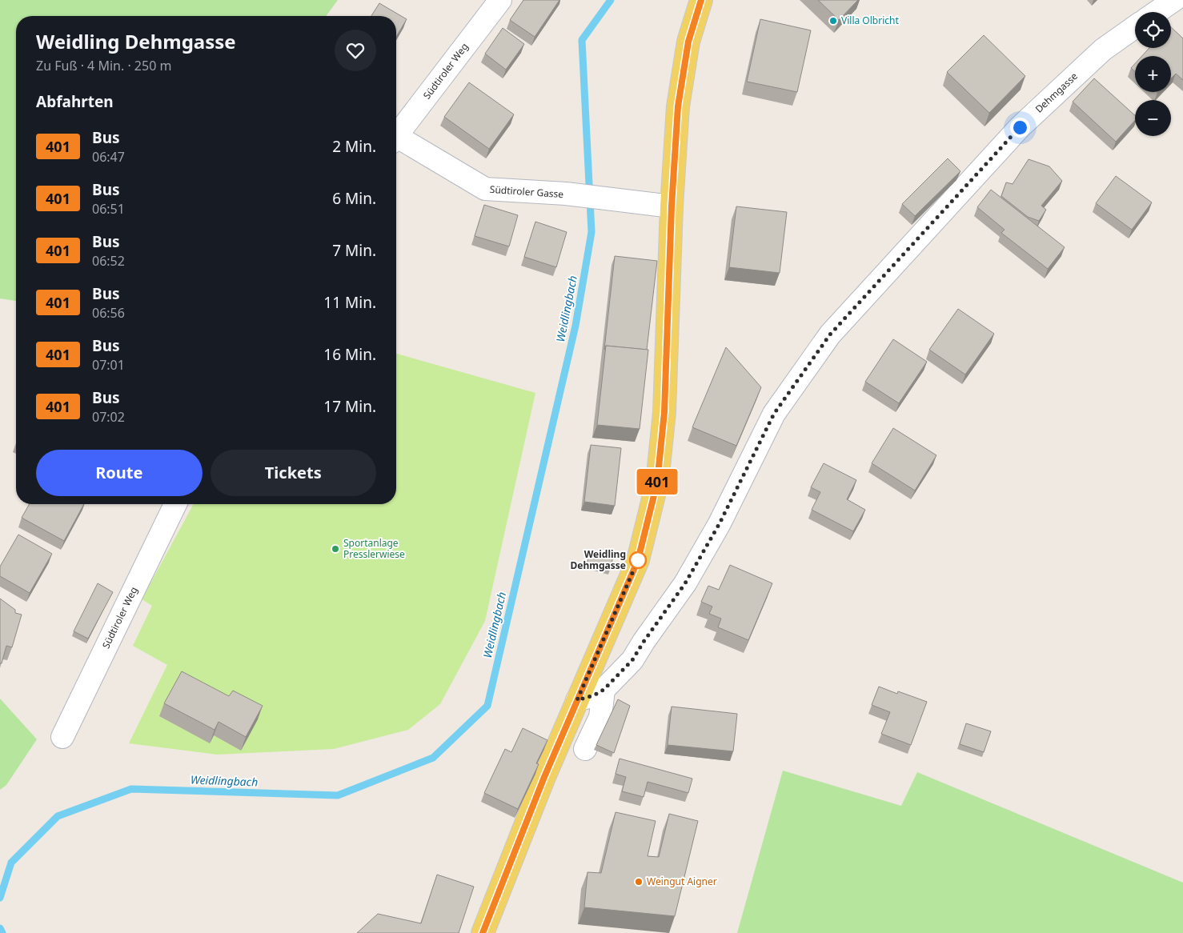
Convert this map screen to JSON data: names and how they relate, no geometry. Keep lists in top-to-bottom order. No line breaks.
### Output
{"streets":{"street":["Südtiroler Weg","Dehmgasse","Südtiroler Gasse"]},"water":["Weidlingbach"],"places":["Villa Olbricht","Sportanlage Presslerwiese","Weidling Dehmgasse","Weingut Aigner"],"lines":["bus line 401"],"page":{"on_map":"401","map_buttons":["+","−"],"heading":[["Weidling Dehmgasse","Zu Fuß · 4 Min. · 250 m"],"Abfahrten"],"list":[{"mark":"401","name":"Bus","note":"06:47","value":"2 Min."},{"mark":"401","name":"Bus","note":"06:51","value":"6 Min."},{"mark":"401","name":"Bus","note":"06:52","value":"7 Min."},{"mark":"401","name":"Bus","note":"06:56","value":"11 Min."},{"mark":"401","name":"Bus","note":"07:01","value":"16 Min."},{"mark":"401","name":"Bus","note":"07:02","value":"17 Min."}],"buttons":["Route","Tickets"]}}
